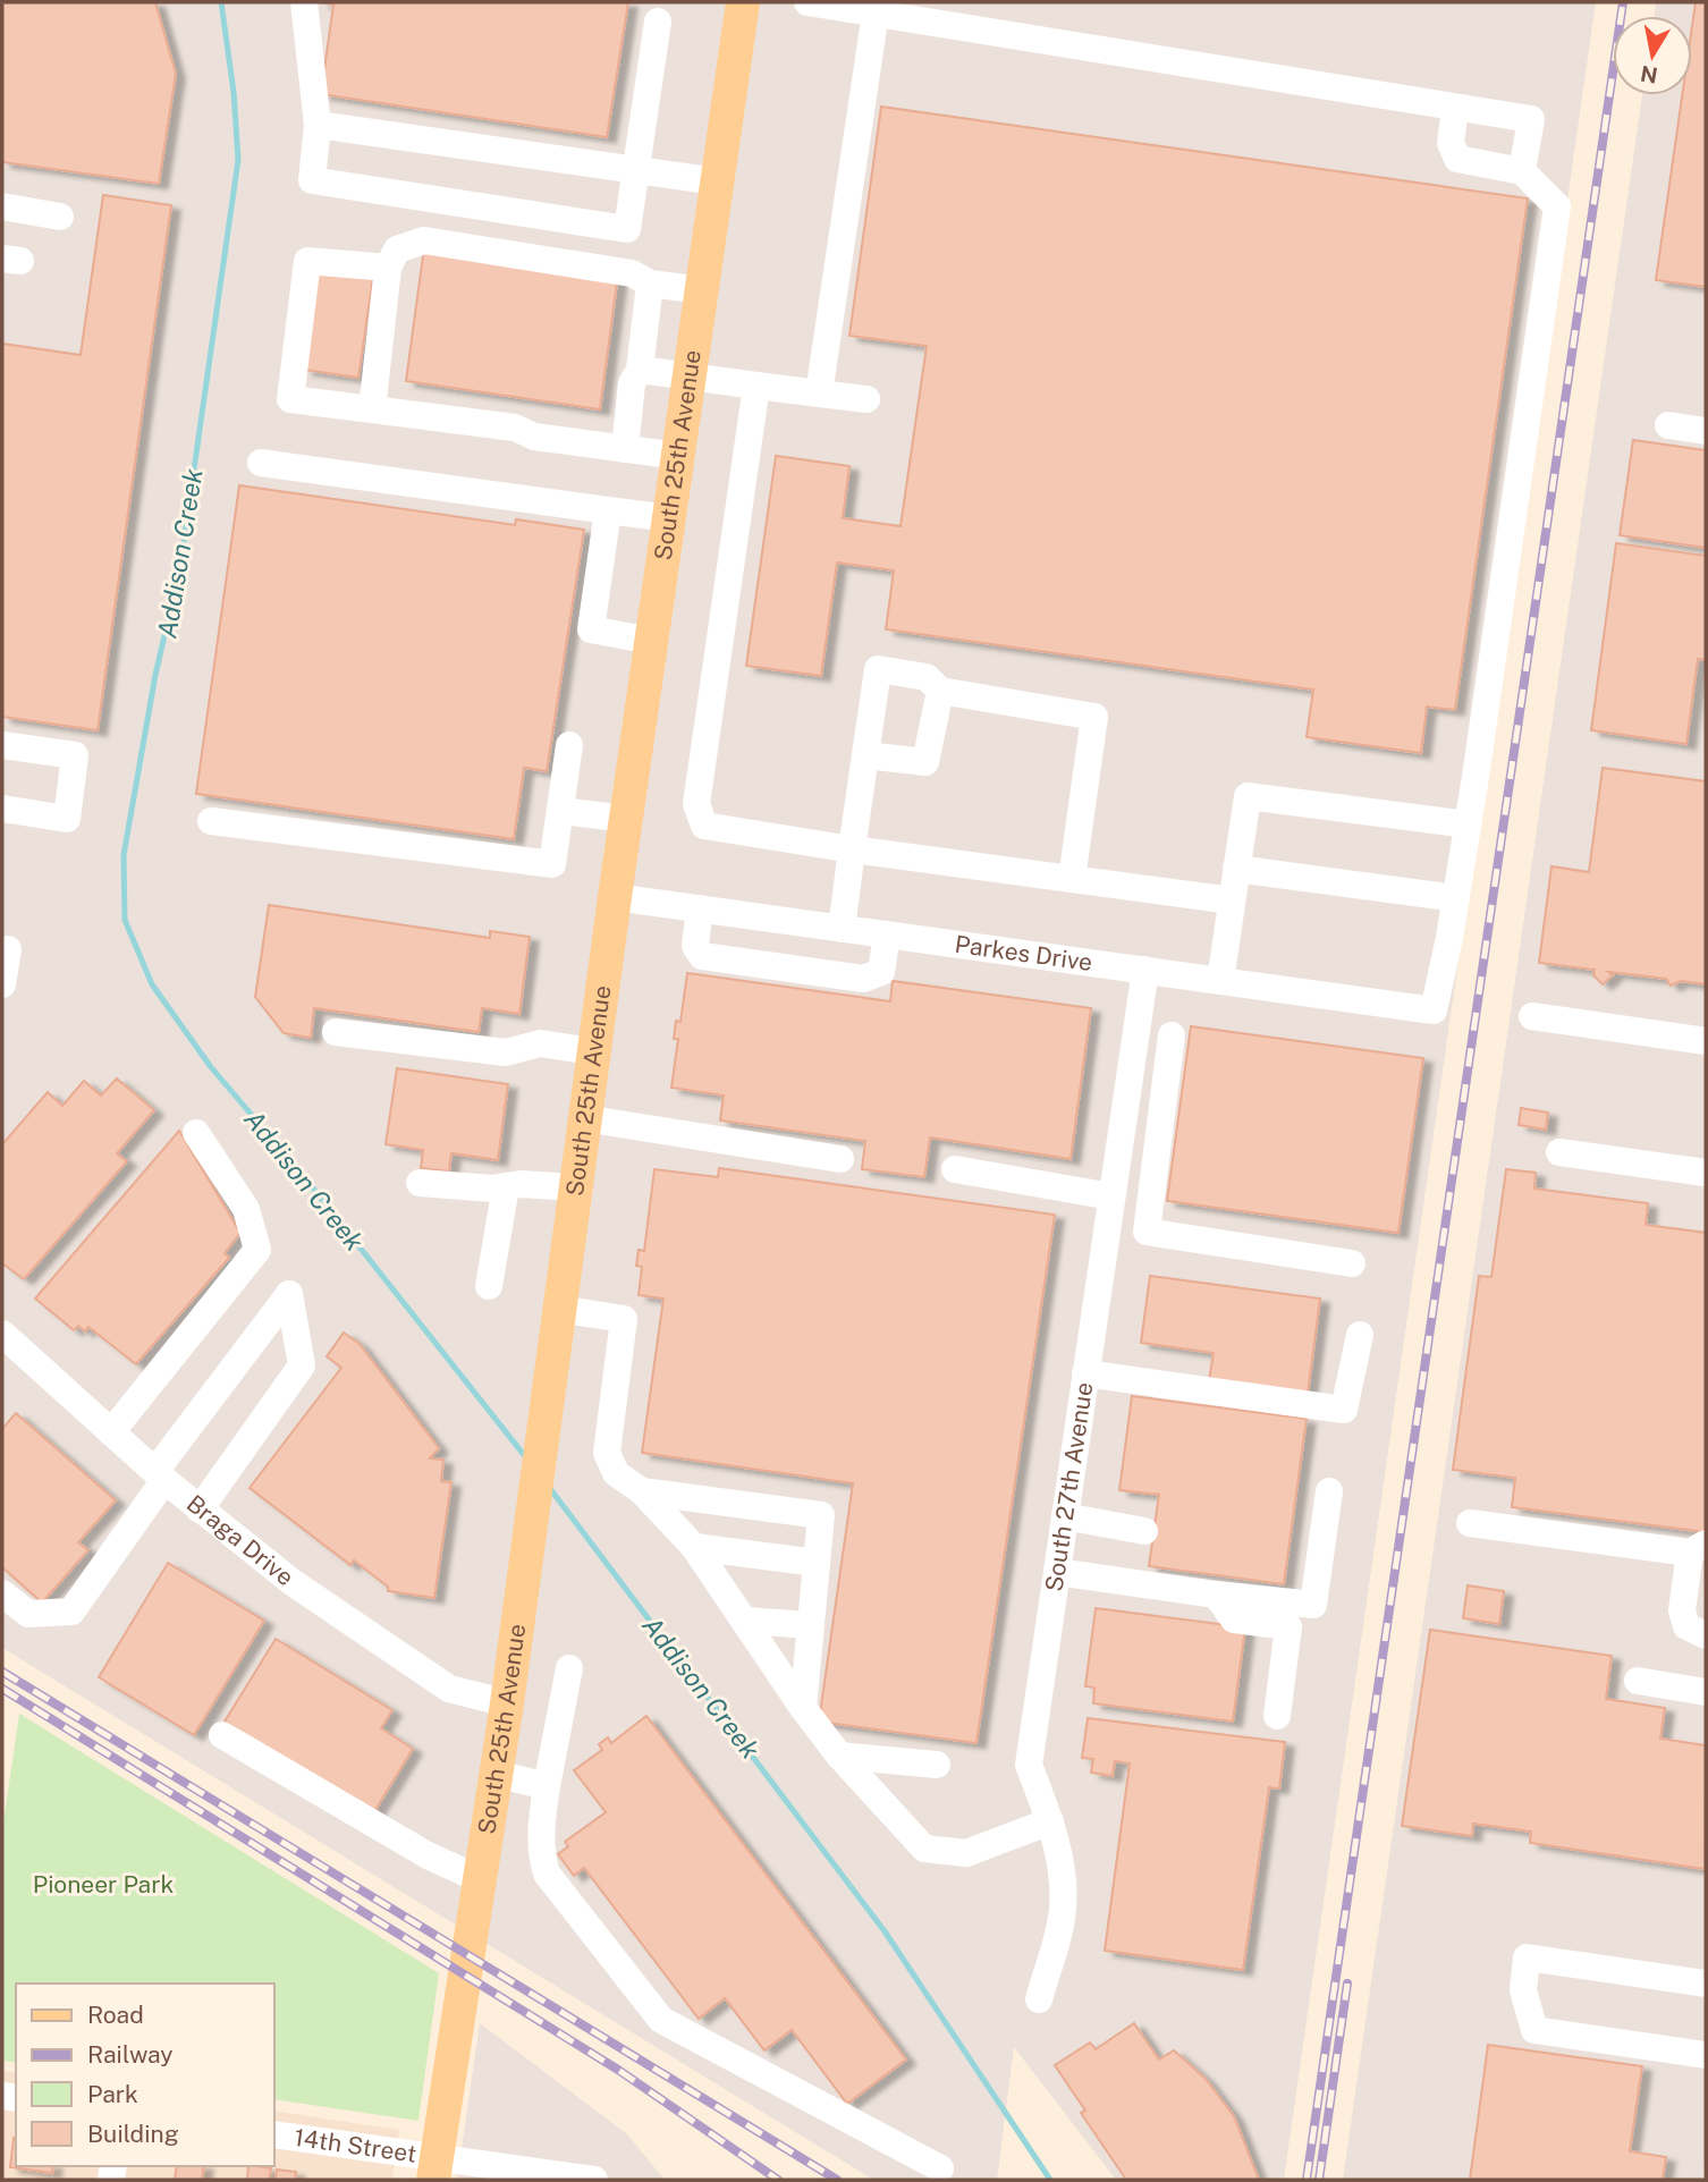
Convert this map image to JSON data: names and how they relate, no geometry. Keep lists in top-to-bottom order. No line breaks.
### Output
{"streets":{"main road":["South 25th Avenue"],"street":["Parkes Drive","South 27th Avenue","Braga Drive","14th Street"]},"crossings":[["South 25th Avenue","Parkes Drive"],["South 25th Avenue","Braga Drive"],["South 25th Avenue","14th Street"],["Parkes Drive","South 27th Avenue"]],"water":["Addison Creek"],"parks":["Pioneer Park"],"legend":["Road","Railway","Park","Building"],"north":"bottom"}
